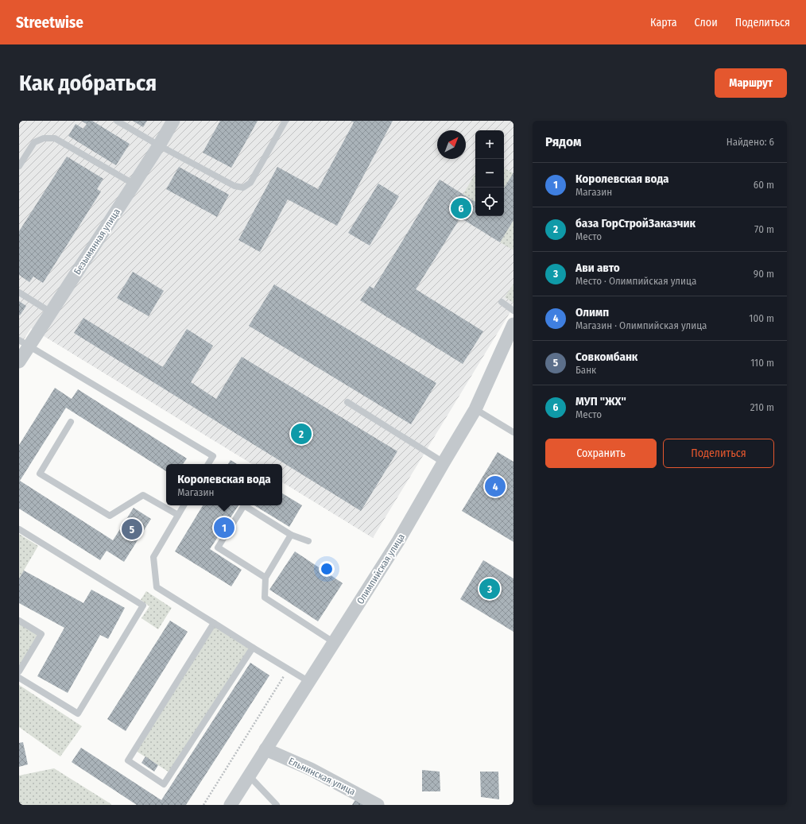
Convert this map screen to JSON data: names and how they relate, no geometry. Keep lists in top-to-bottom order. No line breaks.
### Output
{"streets":{"street":["Безымянная улица","Олимпийская улица","Ельнинская улица"]},"crossings":[["Олимпийская улица","Ельнинская улица"]],"north":"top right","page":{"header":"Streetwise","nav":["Карта","Слои","Поделиться"],"buttons":["Маршрут",["Сохранить","Поделиться"]],"title":"Как добраться","heading":["Рядом","Найдено: 6"],"map_buttons":["+","−"],"list":[{"mark":"1","name":"Королевская вода","note":"Магазин","value":"60 m"},{"mark":"2","name":"база ГорСтройЗаказчик","note":"Место","value":"70 m"},{"mark":"3","name":"Ави авто","note":"Место · Олимпийская улица","value":"90 m"},{"mark":"4","name":"Олимп","note":"Магазин · Олимпийская улица","value":"100 m"},{"mark":"5","name":"Совкомбанк","note":"Банк","value":"110 m"},{"mark":"6","name":"МУП \"ЖХ\"","note":"Место","value":"210 m"}],"pins":["6","2","4","1","5","3"],"popup":["Королевская вода","Магазин"]}}
